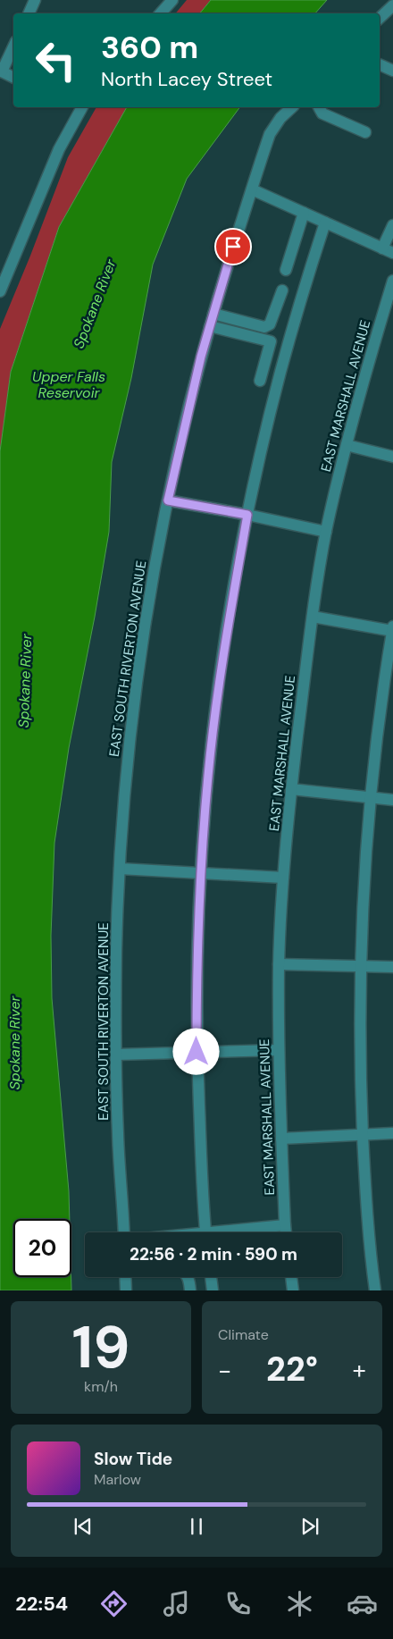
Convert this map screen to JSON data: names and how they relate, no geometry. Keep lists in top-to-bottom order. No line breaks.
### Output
{"streets":{"street":["EAST MARSHALL AVENUE","EAST SOUTH RIVERTON AVENUE"]},"water":["Spokane River","Upper Falls Reservoir"],"page":{"turn":["360 m","North Lacey Street"],"limit":"20","trip":"22:56 · 2 min · 590 m","tile":[["19","km/h"],"Climate"],"heat":["−","22°","+"],"song":["Slow Tide","Marlow"],"tabs":"22:54"}}
